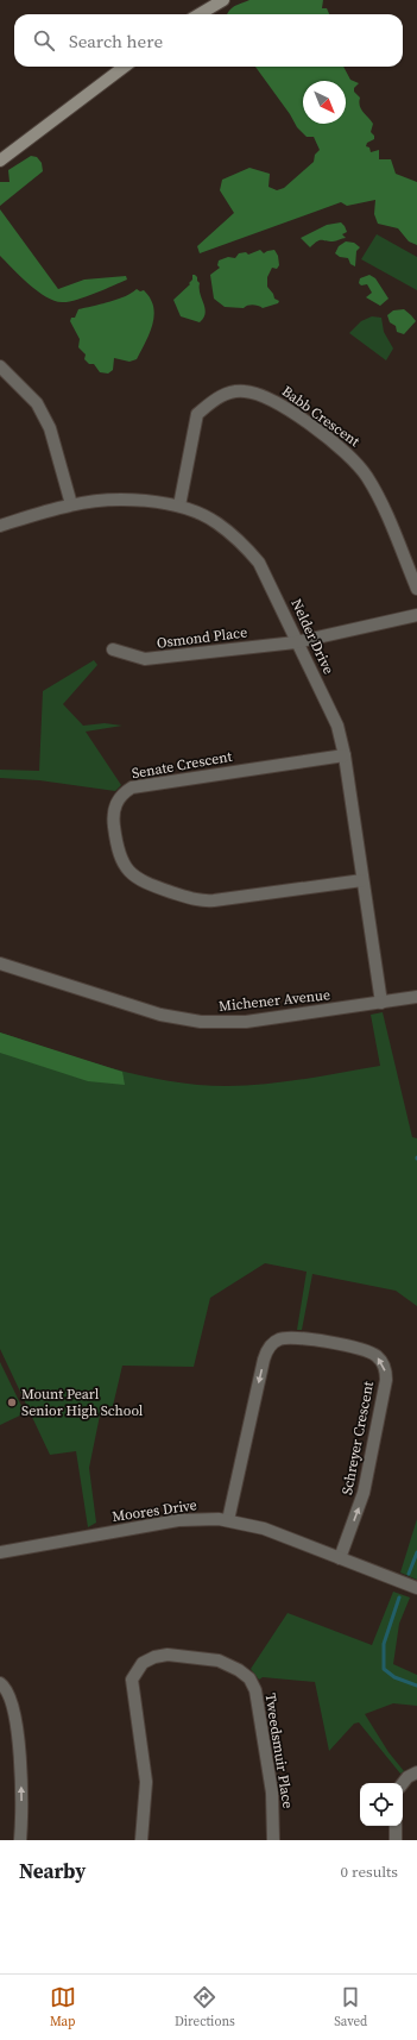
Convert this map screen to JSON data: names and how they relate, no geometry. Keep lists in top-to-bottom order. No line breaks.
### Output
{"streets":{"street":["Babb Crescent","Nelder Drive","Osmond Place","Senate Crescent","Michener Avenue","Schreyer Crescent","Moores Drive","Tweedsmuir Place"]},"crossings":[["Babb Crescent","Nelder Drive"],["Nelder Drive","Osmond Place"],["Nelder Drive","Senate Crescent"],["Nelder Drive","Michener Avenue"],["Schreyer Crescent","Moores Drive"]],"places":["Mount Pearl Senior High School"],"north":"bottom right","page":{"search":"Search here","heading":["Nearby","0 results"],"nav":["Map","Directions","Saved"]}}
